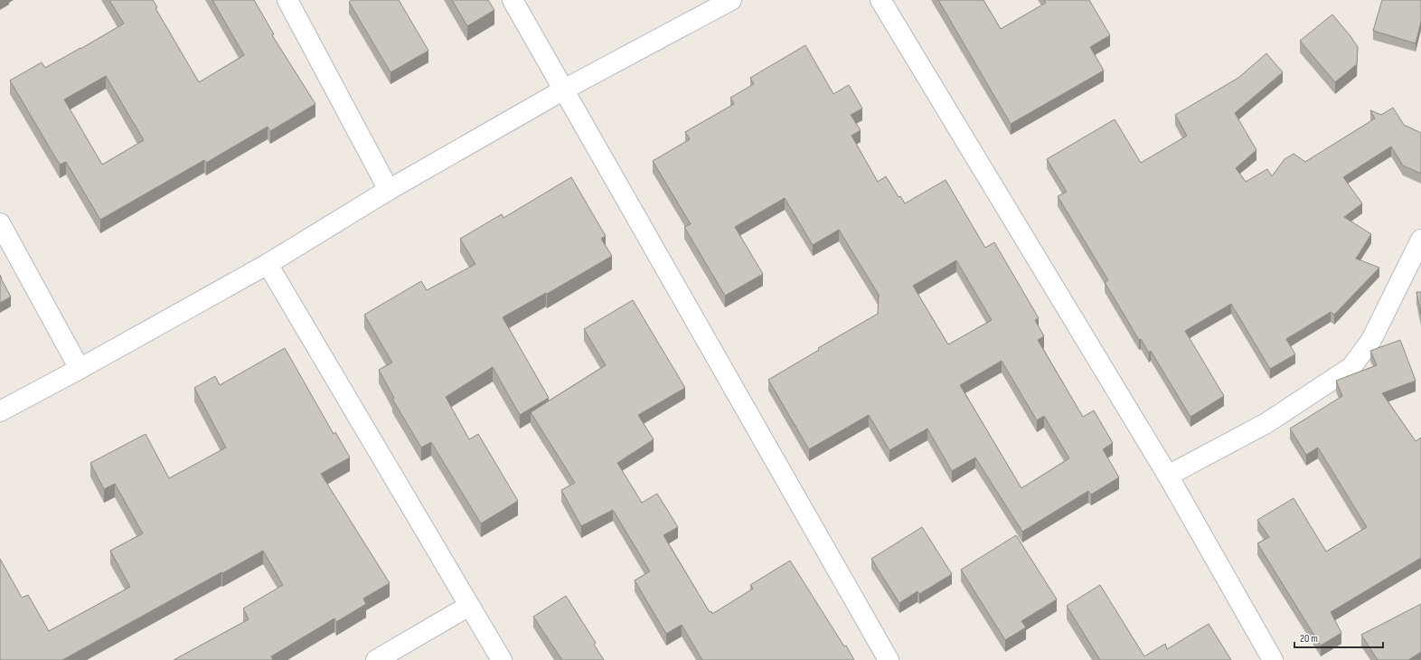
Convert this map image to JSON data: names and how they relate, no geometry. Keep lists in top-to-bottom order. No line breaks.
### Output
{"scale_bar":"20 m"}
